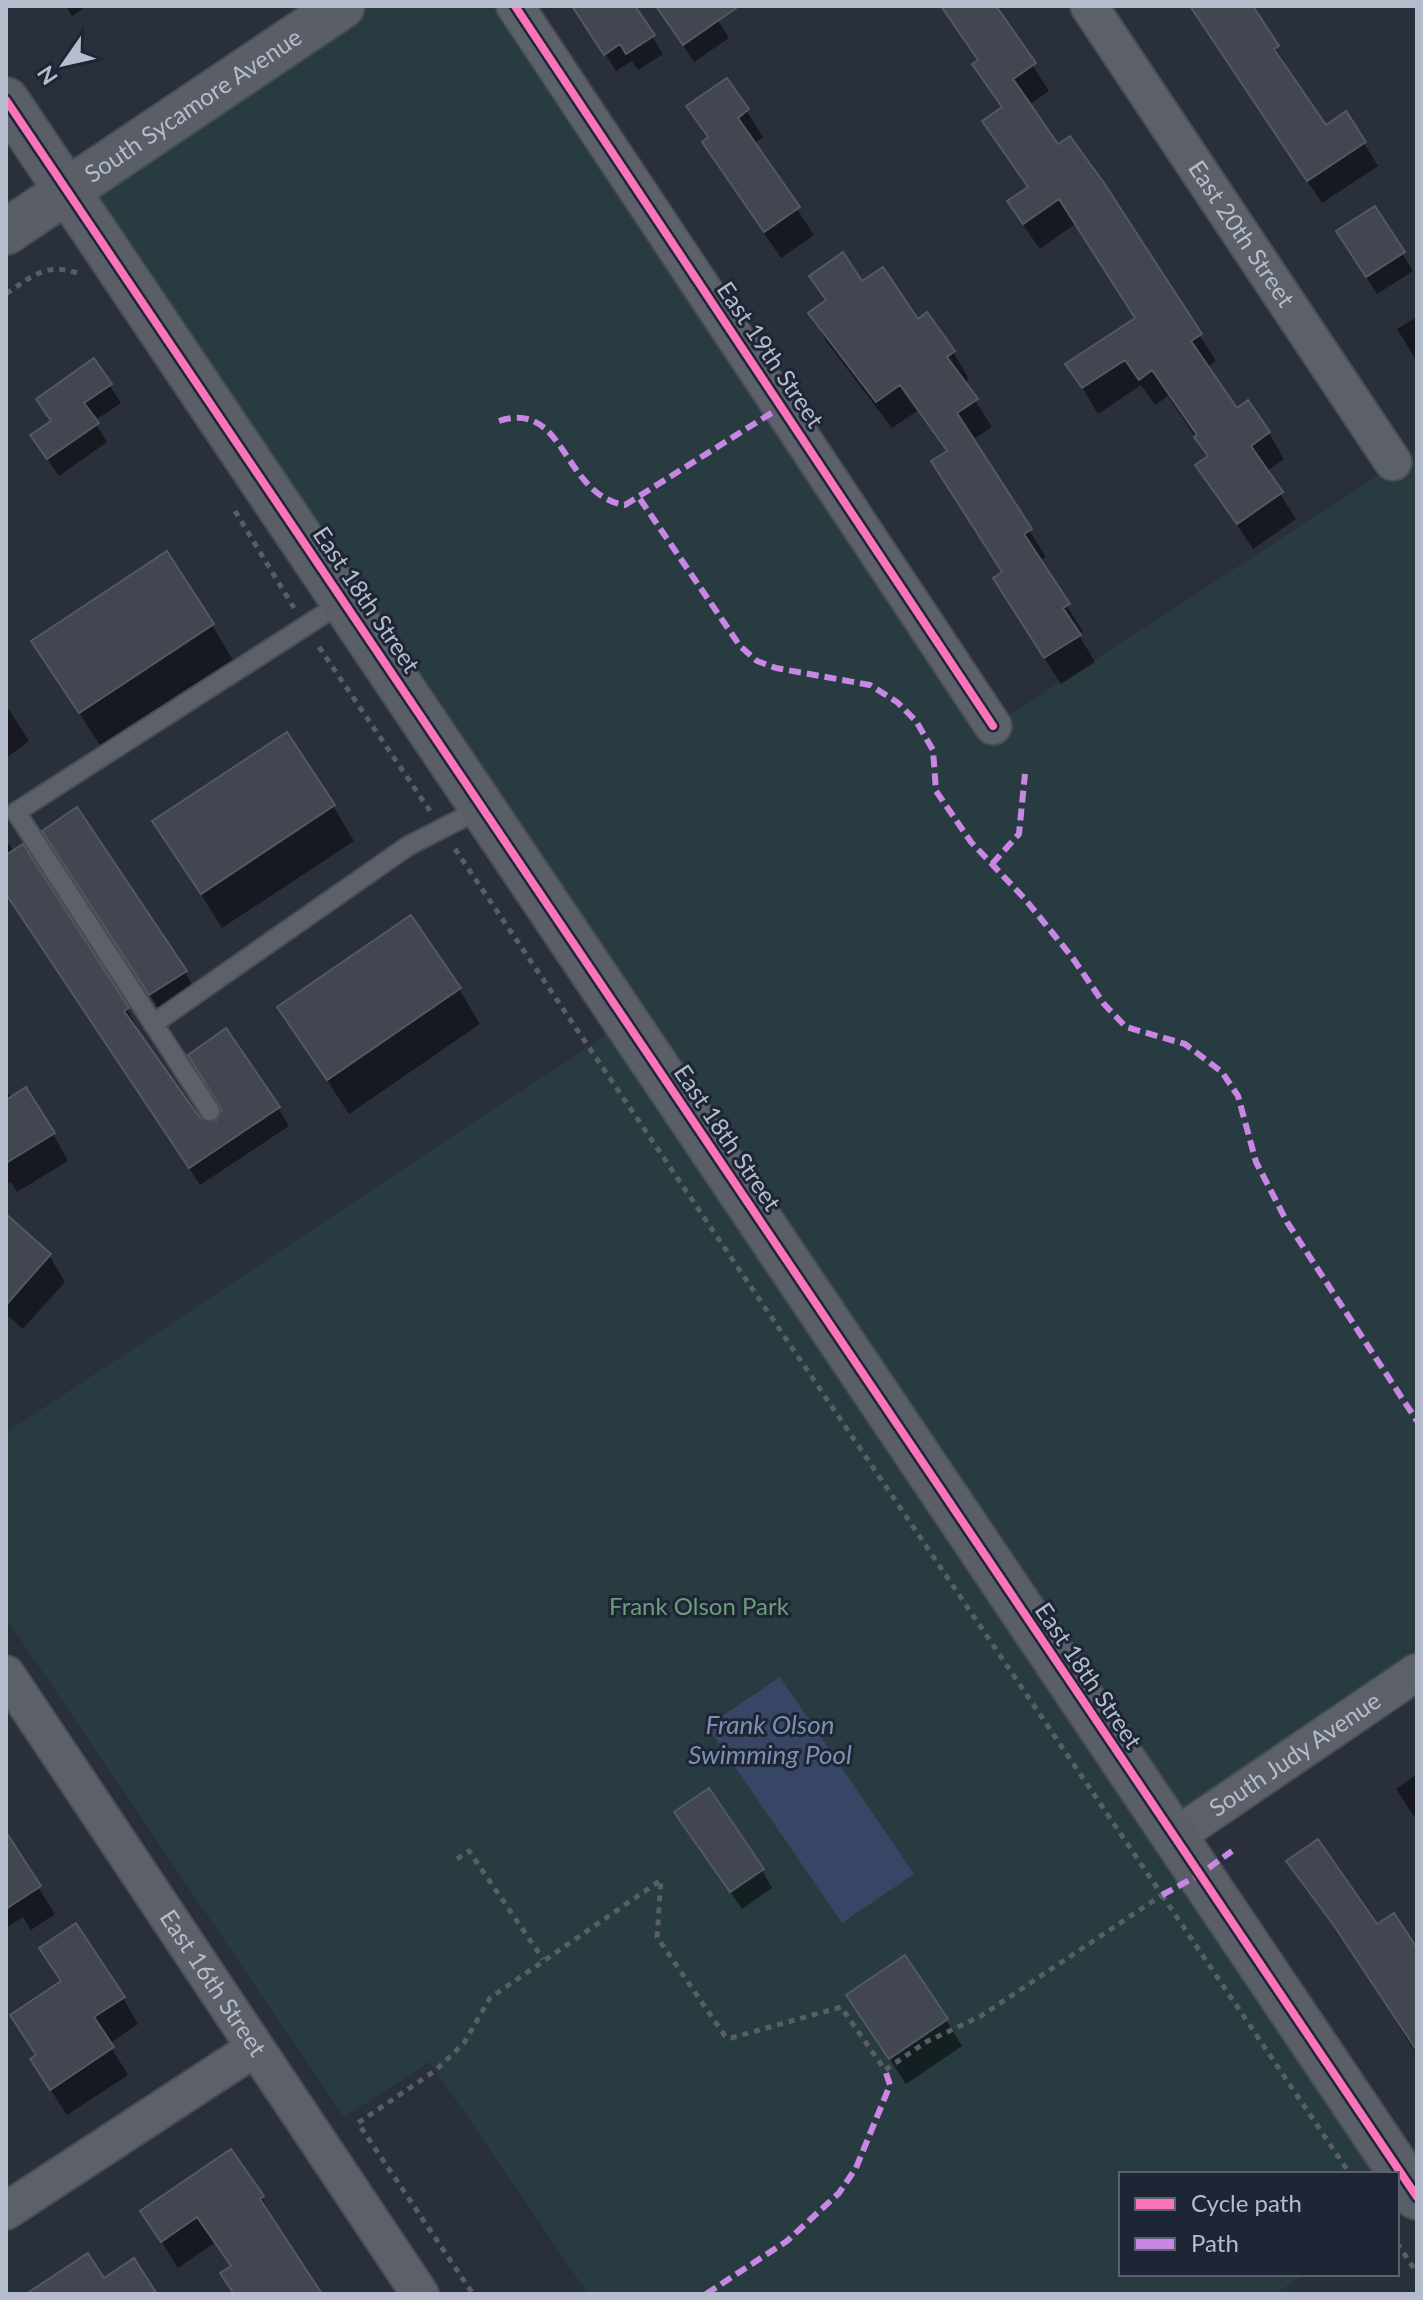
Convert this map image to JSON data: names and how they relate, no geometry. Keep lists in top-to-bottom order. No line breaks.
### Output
{"streets":{"street":["South Sycamore Avenue","East 20th Street","East 19th Street","East 18th Street","South Judy Avenue","East 16th Street"]},"crossings":[["South Sycamore Avenue","East 18th Street"],["East 18th Street","South Judy Avenue"]],"water":["Frank Olson Swimming Pool"],"parks":["Frank Olson Park"],"legend":["Cycle path","Path"],"north":"bottom left"}
